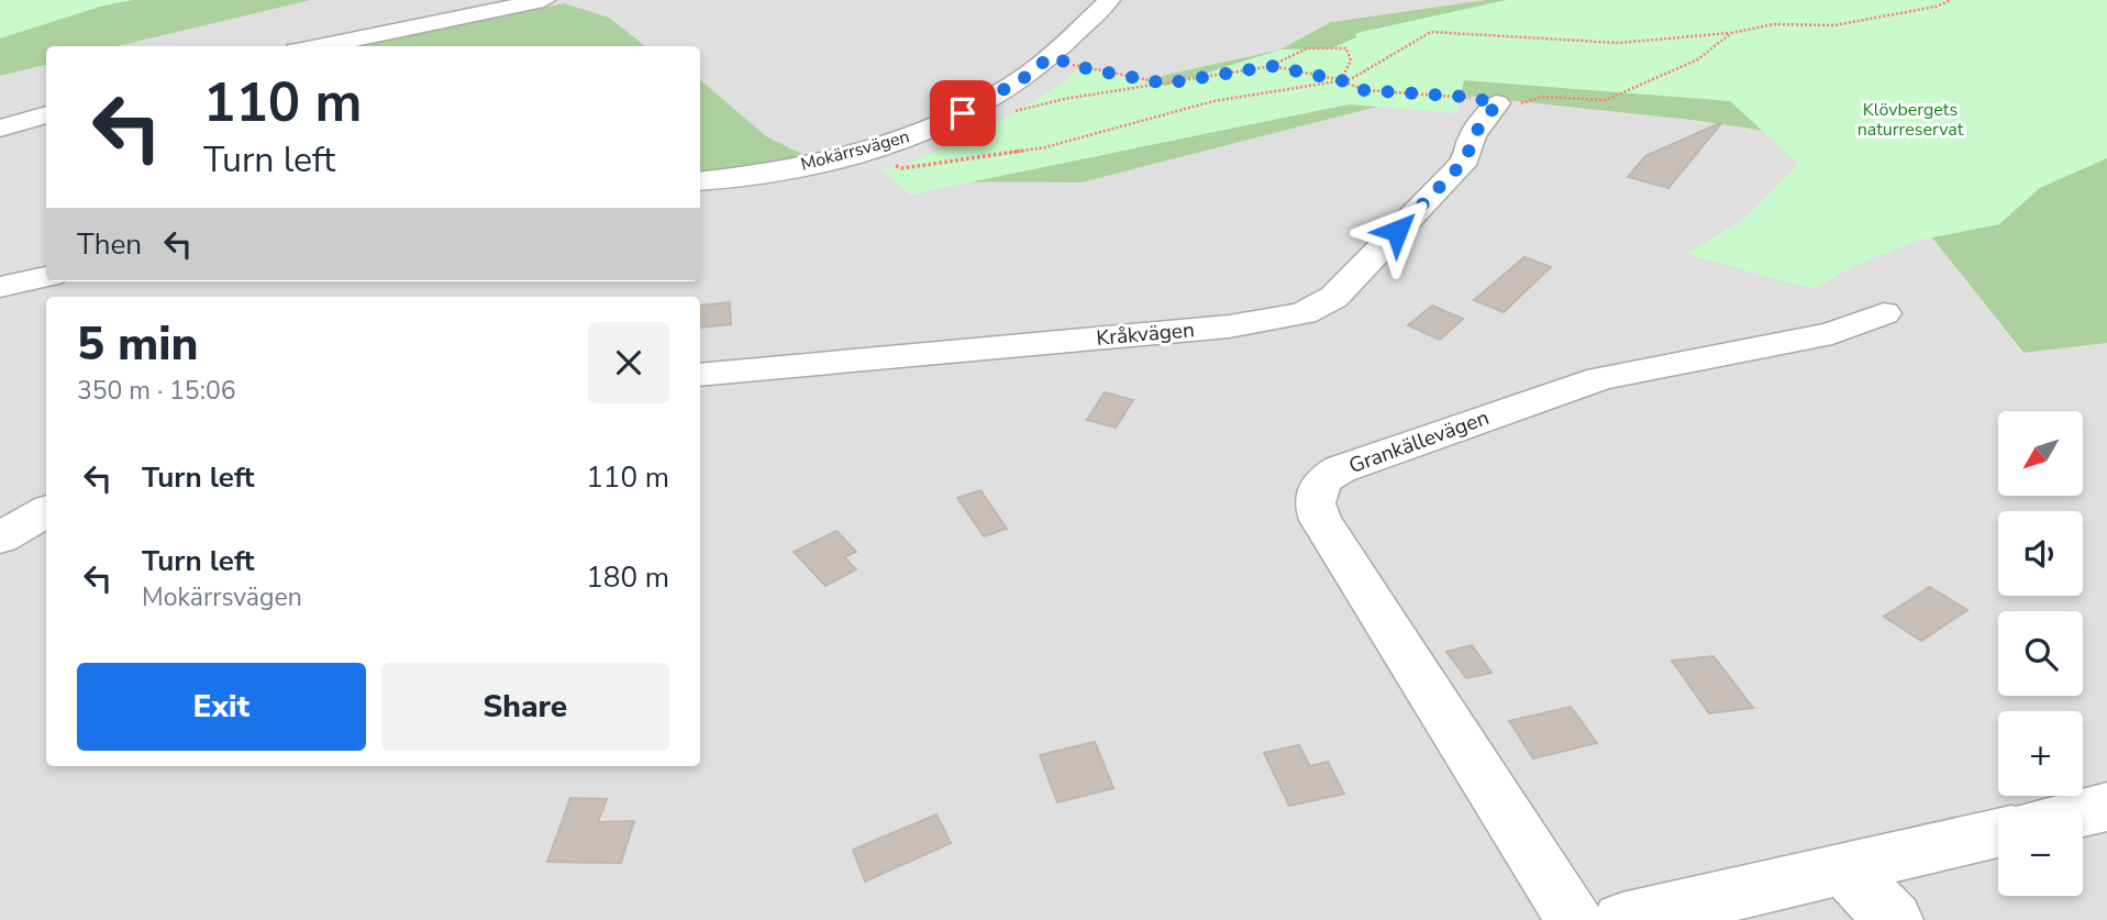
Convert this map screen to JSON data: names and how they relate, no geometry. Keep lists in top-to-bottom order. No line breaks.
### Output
{"streets":{"street":["Mokärrsvägen","Kråkvägen","Grankällevägen"]},"parks":["Klövbergets naturreservat"],"north":"bottom left","page":{"turn":["110 m","Turn left"],"then":"Then","heading":["5 min","350 m · 15:06"],"map_buttons":["+","−"],"list":[{"name":"Turn left","value":"110 m"},{"name":"Turn left","note":"Mokärrsvägen","value":"180 m"}],"buttons":["Exit","Share"]}}
